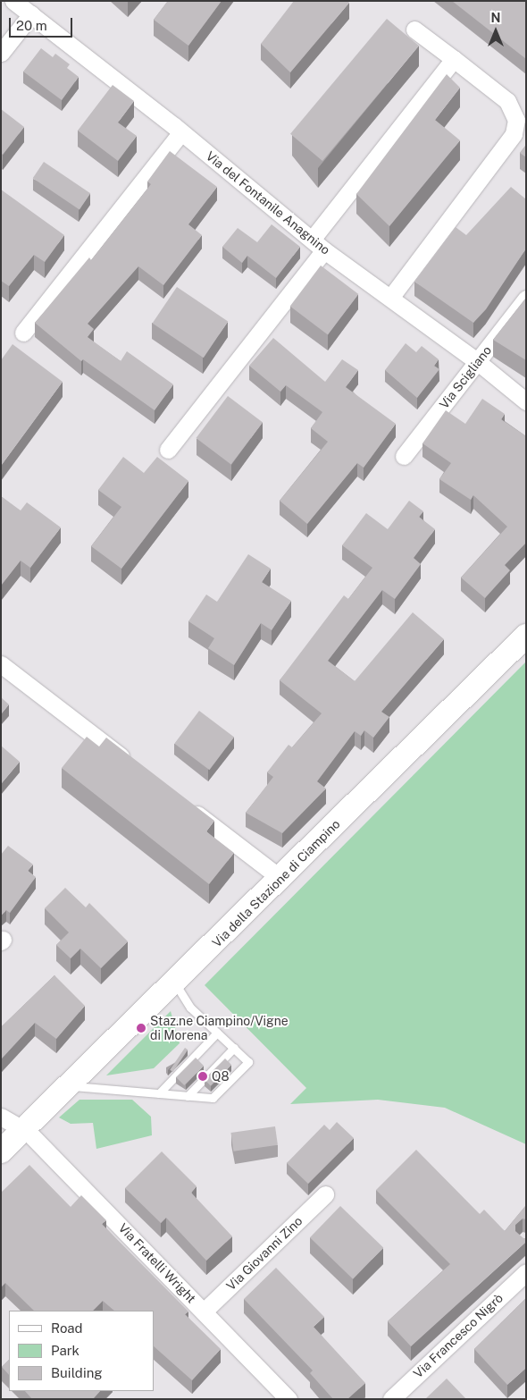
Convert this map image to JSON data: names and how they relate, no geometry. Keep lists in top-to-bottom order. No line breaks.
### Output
{"streets":{"street":["Via del Fontanile Anagnino","Via Scigliano","Via della Stazione di Ciampino","Via Giovanni Zino","Via Fratelli Wright","Via Francesco Nigrò"]},"crossings":[["Via del Fontanile Anagnino","Via Scigliano"],["Via della Stazione di Ciampino","Via Fratelli Wright"],["Via Giovanni Zino","Via Fratelli Wright"]],"places":["Staz.ne Ciampino/Vigne di Morena","Q8"],"legend":["Road","Park","Building"],"scale_bar":"20 m","north":"top"}
